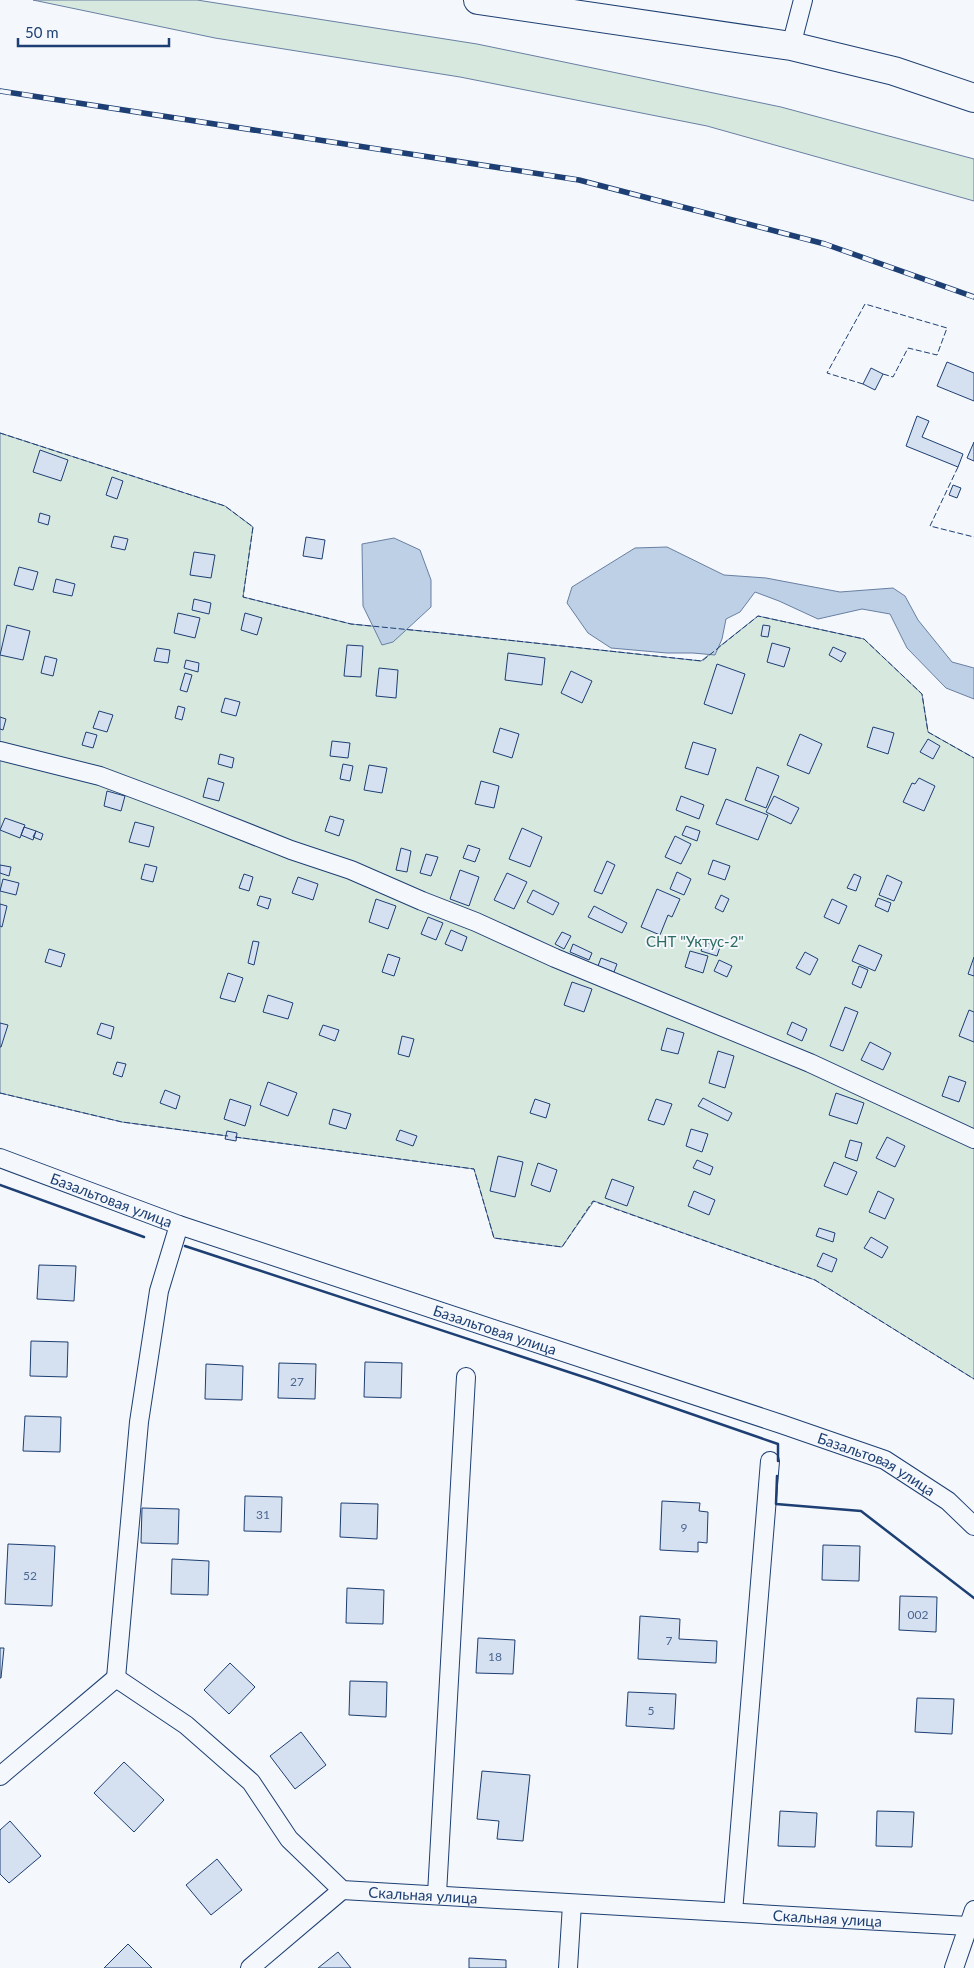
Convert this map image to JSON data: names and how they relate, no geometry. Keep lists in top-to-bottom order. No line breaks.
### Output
{"streets":{"street":["Базальтовая улица","Скальная улица"]},"parks":["СНТ \"Уктус-2\""],"house_numbers":["27","31","9","52","002","7","18","5"],"scale_bar":"50 m"}
